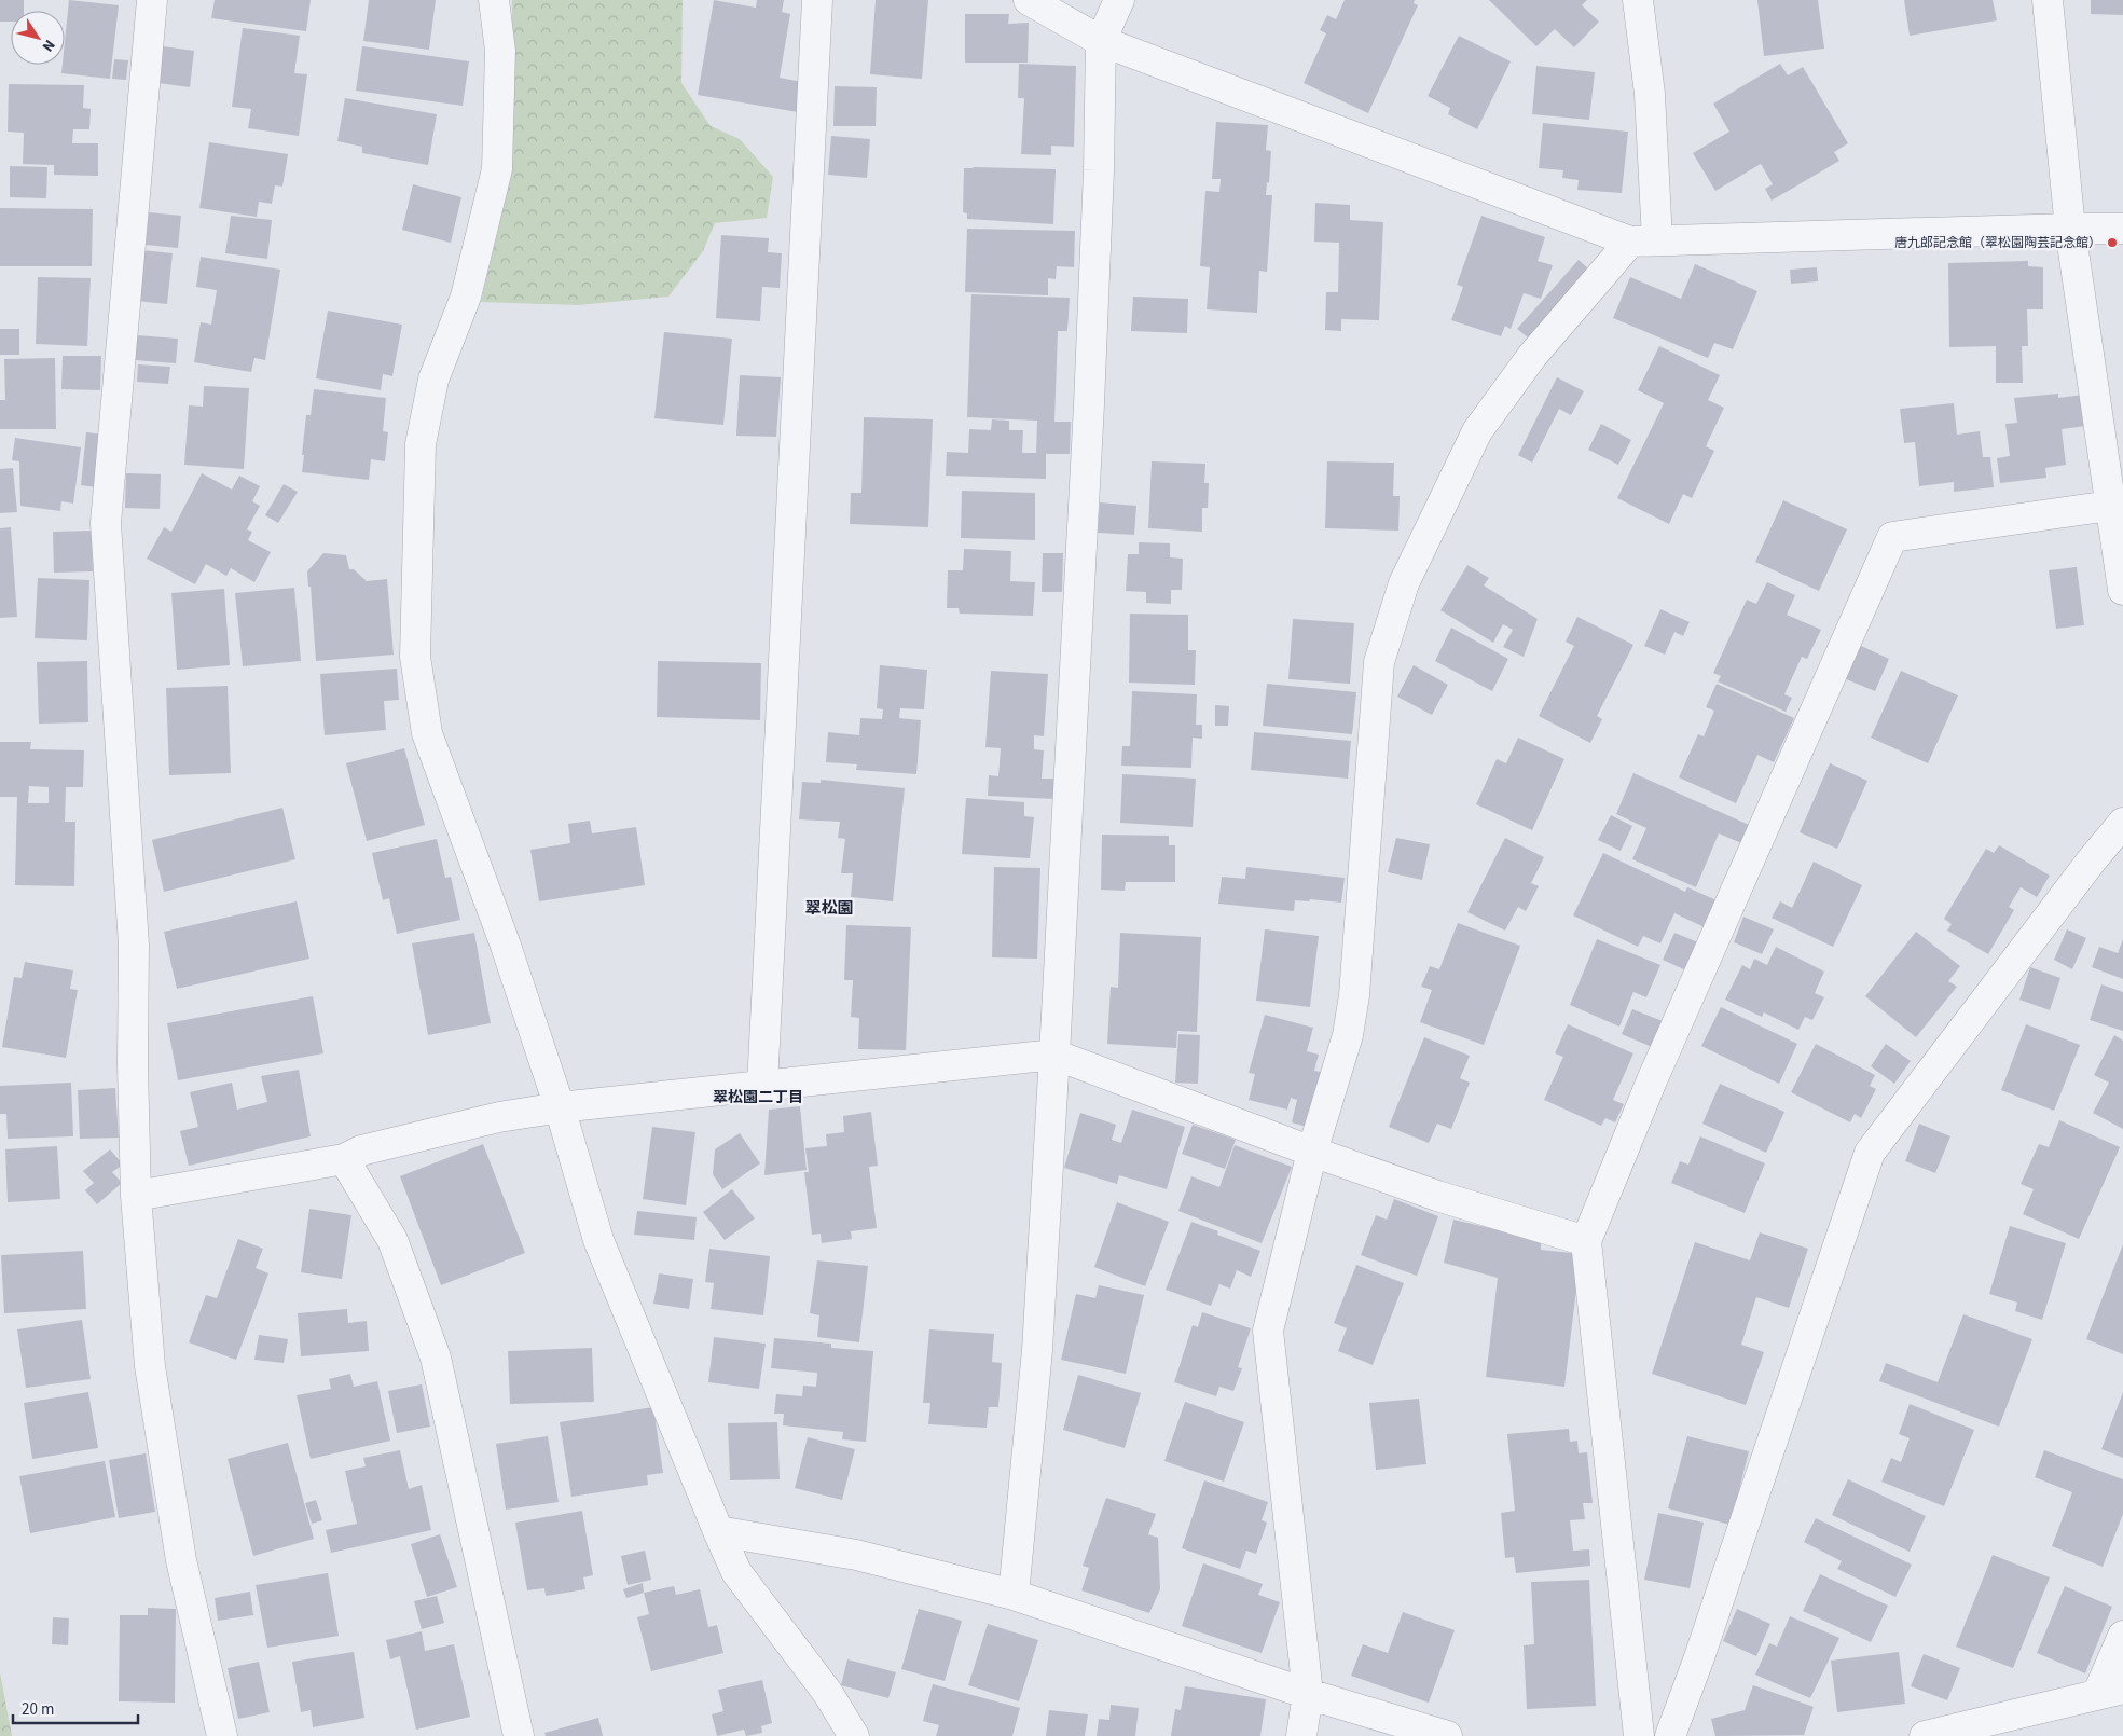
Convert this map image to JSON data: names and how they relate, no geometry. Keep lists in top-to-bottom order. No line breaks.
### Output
{"districts":["翠松園","翠松園二丁目"],"places":["唐九郎記念館（翠松園陶芸記念館）"],"scale_bar":"20 m","north":"bottom right"}
